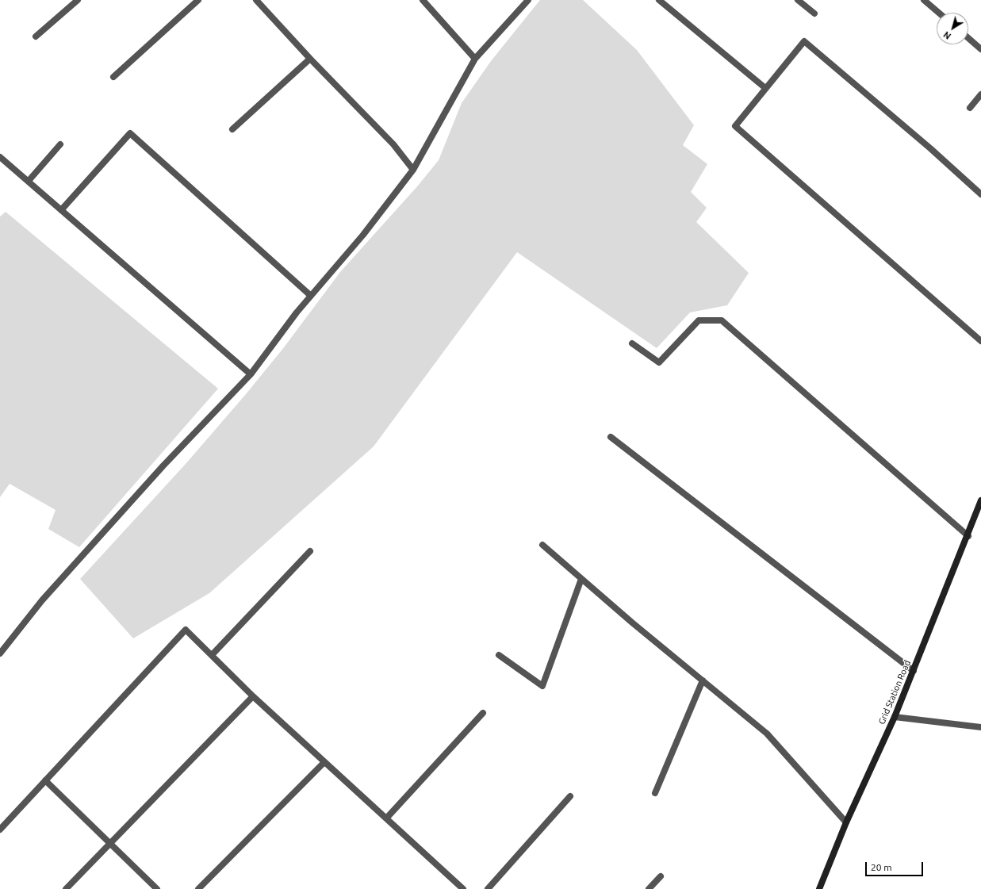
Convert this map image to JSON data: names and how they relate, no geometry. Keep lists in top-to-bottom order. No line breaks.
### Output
{"streets":{"main road":["Grid Station Road"]},"scale_bar":"20 m","north":"bottom left"}
